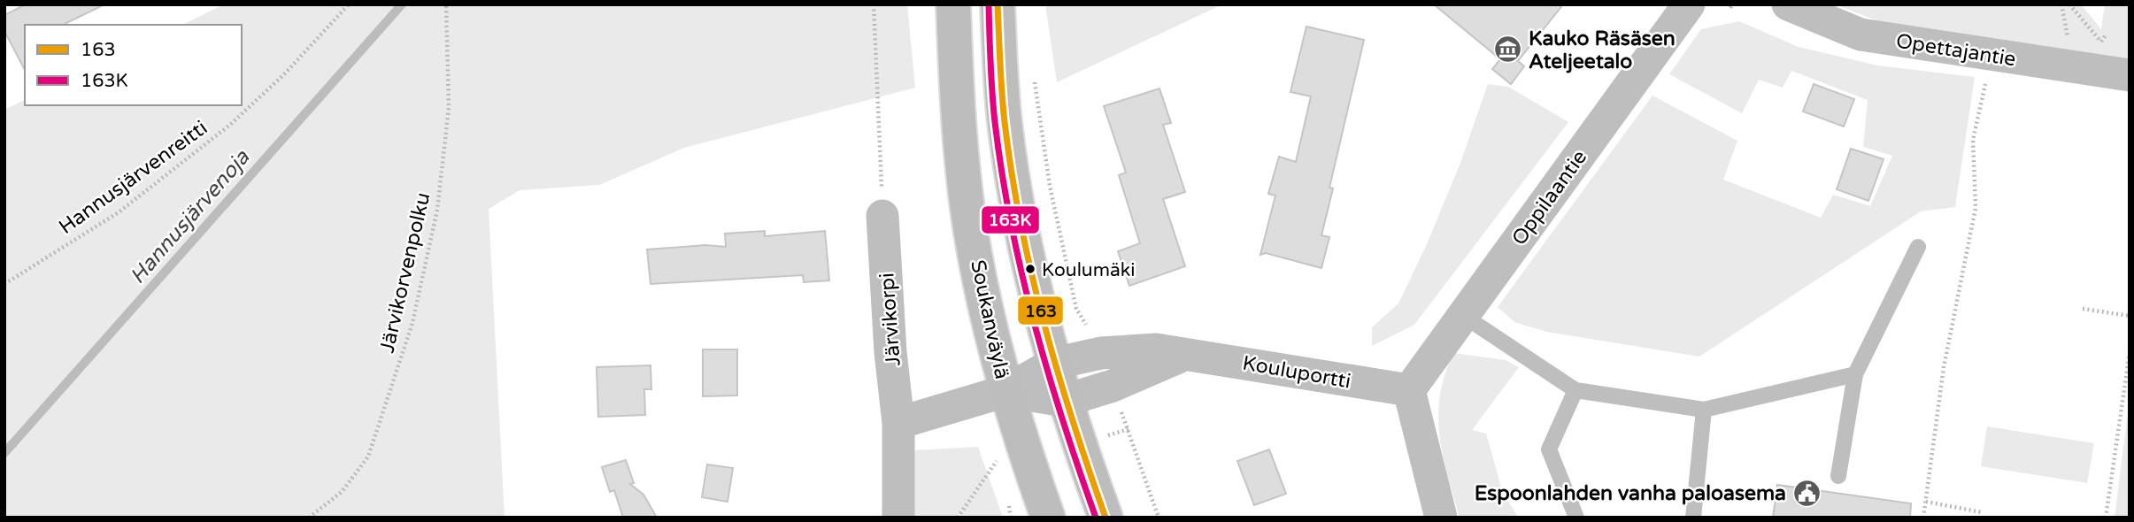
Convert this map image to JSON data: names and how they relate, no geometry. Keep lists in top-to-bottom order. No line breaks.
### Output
{"streets":{"main road":["Soukanväylä"],"street":["Opettajantie","Oppilaantie","Järvikorpi","Kouluportti"],"path":["Hannusjärvenreitti","Järvikorvenpolku"]},"crossings":[["Oppilaantie","Kouluportti"],["Soukanväylä","Kouluportti"]],"water":["Hannusjärvenoja"],"places":{"museum":["Kauko Räsäsen Ateljeetalo"],"other":["Koulumäki"],"public building":["Espoonlahden vanha paloasema"]},"lines":["transit line 163","transit line 163K"],"legend":["163","163K"]}
